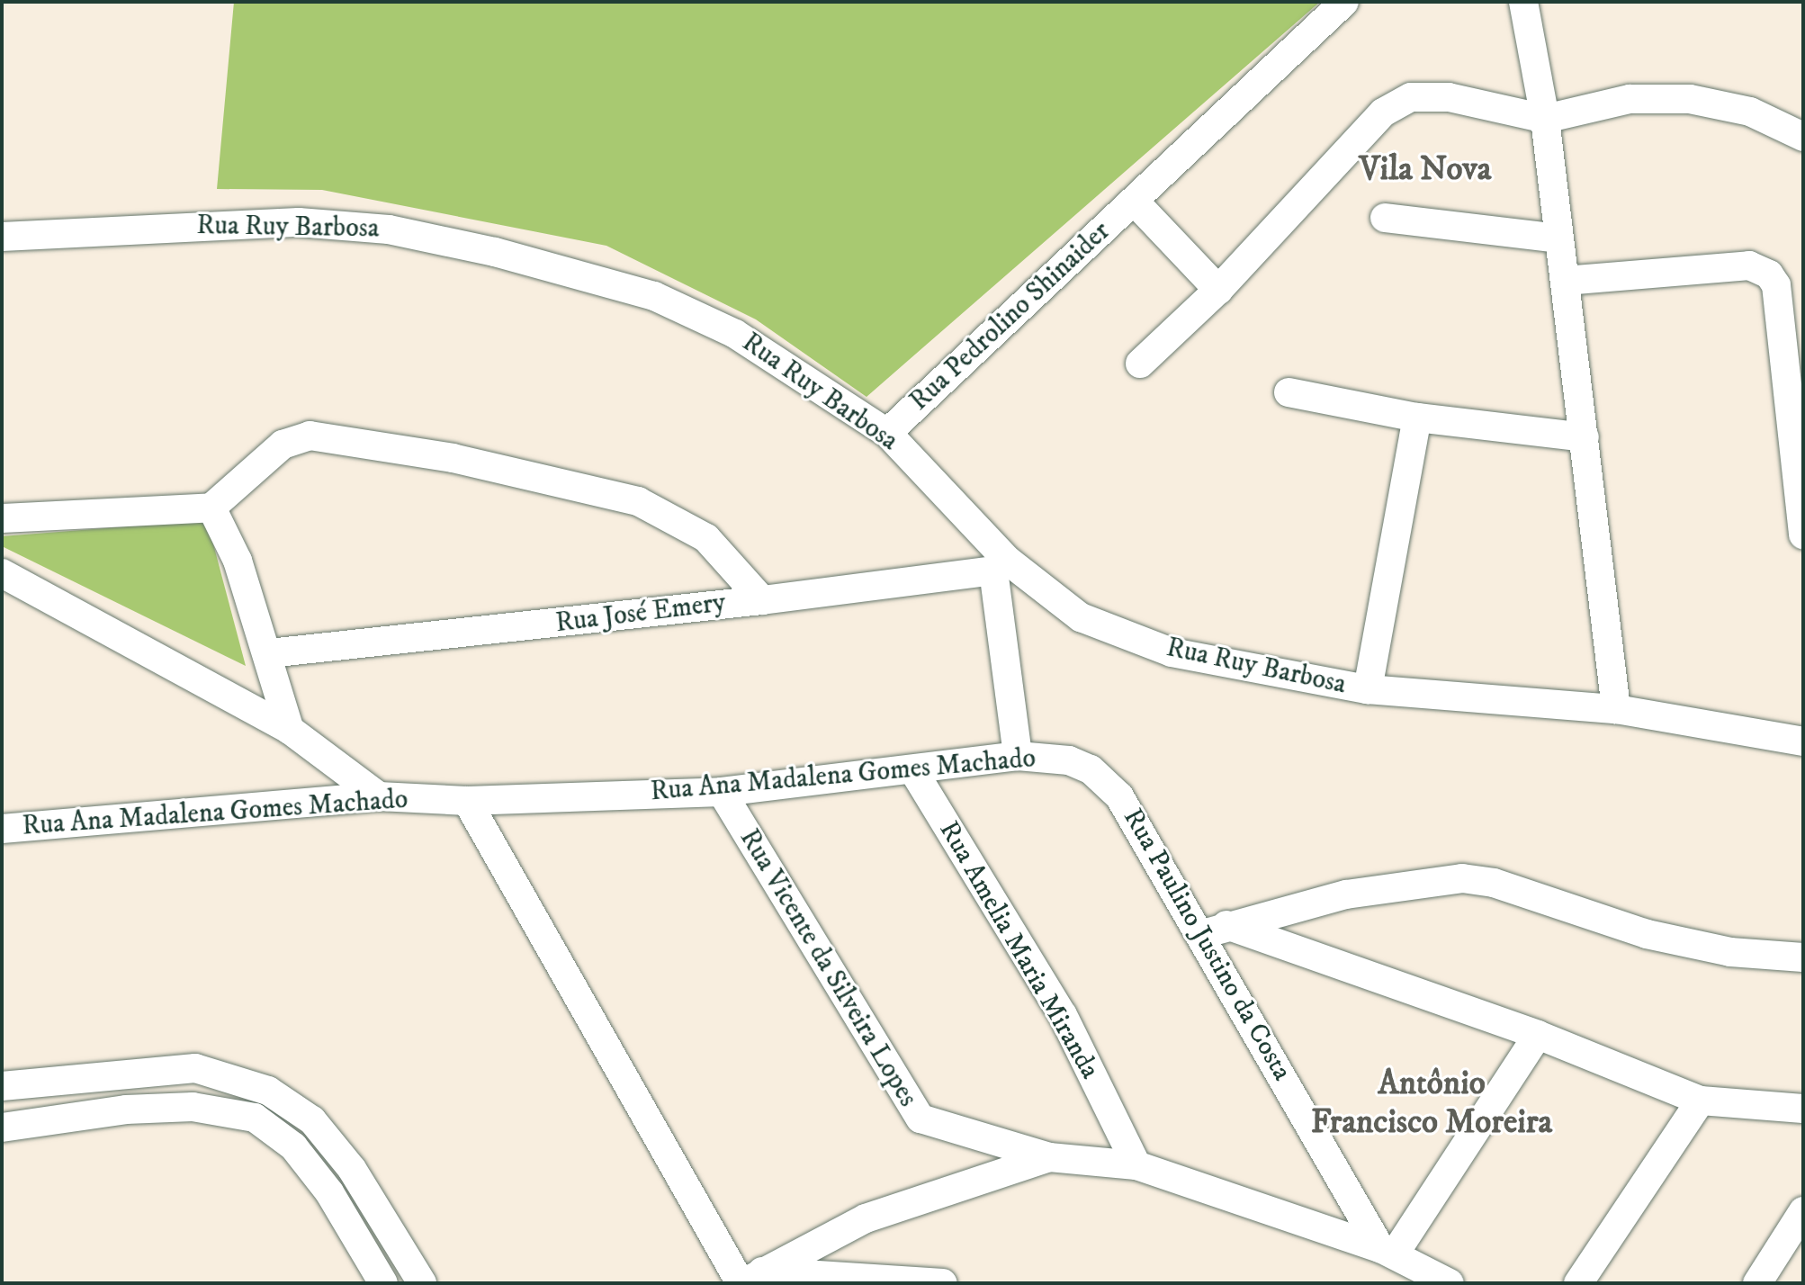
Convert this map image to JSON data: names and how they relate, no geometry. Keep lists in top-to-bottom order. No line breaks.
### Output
{"streets":{"street":["Rua Ruy Barbosa","Rua Pedrolino Shinaider","Rua José Emery","Rua Ana Madalena Gomes Machado","Rua Paulino Justino da Costa","Rua Amelia Maria Miranda","Rua Vicente da Silveira Lopes"]},"crossings":[["Rua Ruy Barbosa","Rua Pedrolino Shinaider"],["Rua Ruy Barbosa","Rua José Emery"],["Rua Ana Madalena Gomes Machado","Rua Paulino Justino da Costa"],["Rua Ana Madalena Gomes Machado","Rua Amelia Maria Miranda"],["Rua Ana Madalena Gomes Machado","Rua Vicente da Silveira Lopes"],["Rua Paulino Justino da Costa","Rua Vicente da Silveira Lopes"],["Rua Amelia Maria Miranda","Rua Vicente da Silveira Lopes"]],"districts":["Vila Nova","Antônio Francisco Moreira"]}
